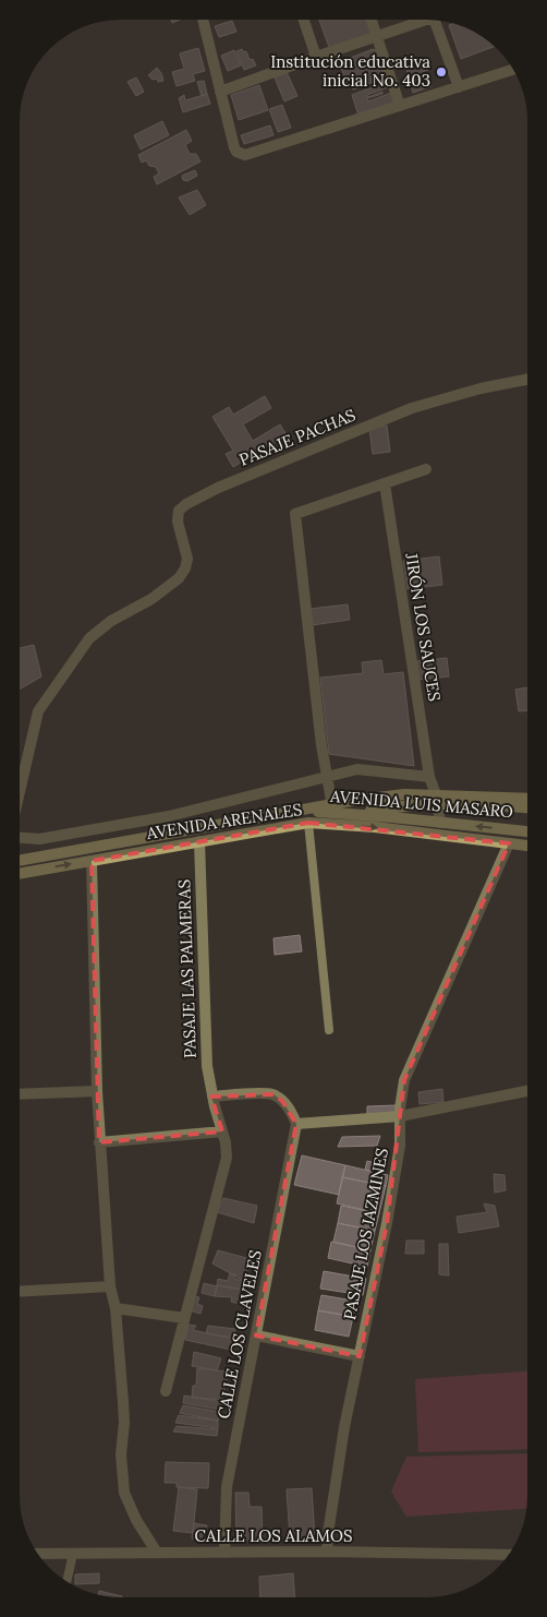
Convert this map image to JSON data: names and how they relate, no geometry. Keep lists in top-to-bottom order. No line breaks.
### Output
{"streets":{"main road":["AVENIDA LUIS MASARO","AVENIDA ARENALES"],"street":["PASAJE PACHAS","JIRÓN LOS SAUCES","PASAJE LAS PALMERAS","PASAJE LOS JAZMINES","CALLE LOS CLAVELES","CALLE LOS ALAMOS"]},"crossings":[["JIRÓN LOS SAUCES","AVENIDA ARENALES"],["AVENIDA LUIS MASARO","AVENIDA ARENALES"],["AVENIDA LUIS MASARO","PASAJE LOS JAZMINES"],["AVENIDA ARENALES","PASAJE LAS PALMERAS"],["PASAJE LOS JAZMINES","CALLE LOS ALAMOS"],["CALLE LOS CLAVELES","CALLE LOS ALAMOS"]],"places":["Institución educativa inicial No. 403"]}
